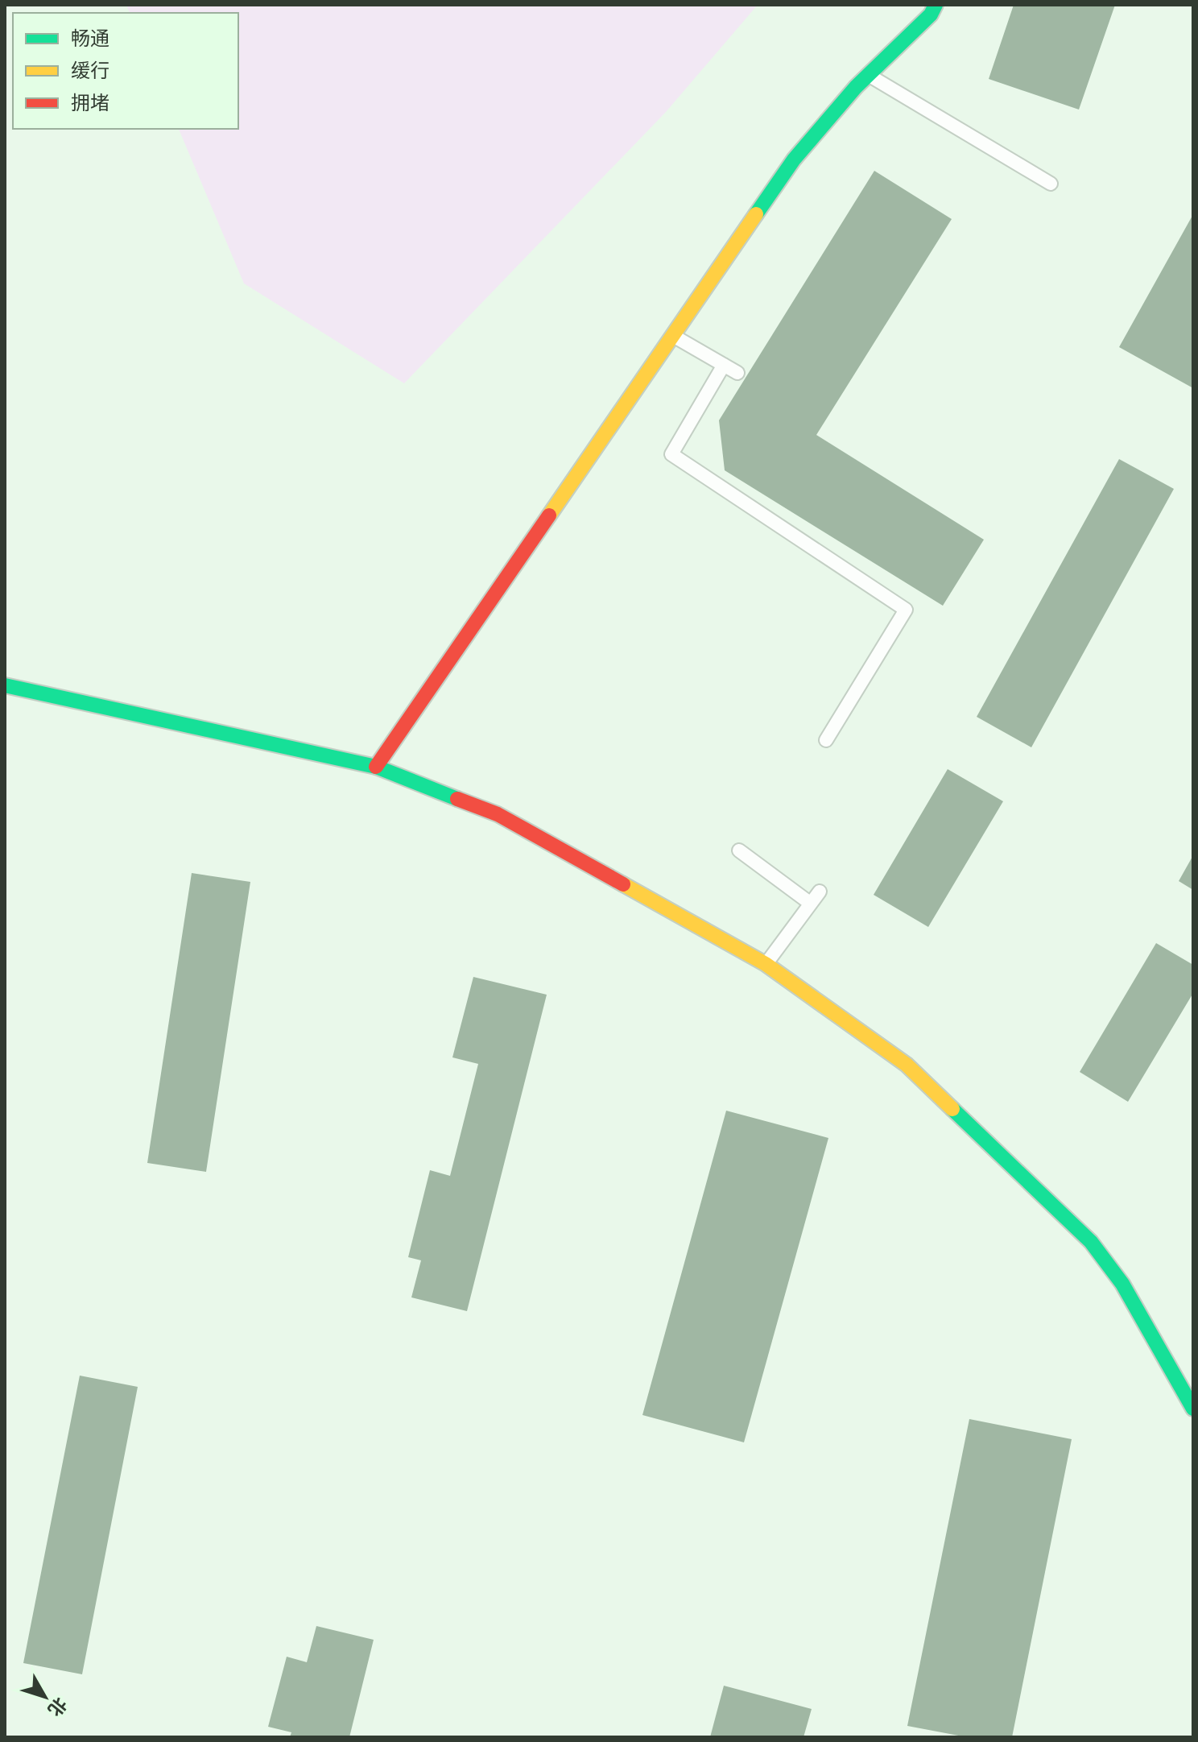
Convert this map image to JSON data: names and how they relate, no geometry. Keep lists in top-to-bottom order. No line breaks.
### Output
{"legend":["畅通","缓行","拥堵"],"north":"bottom right"}
